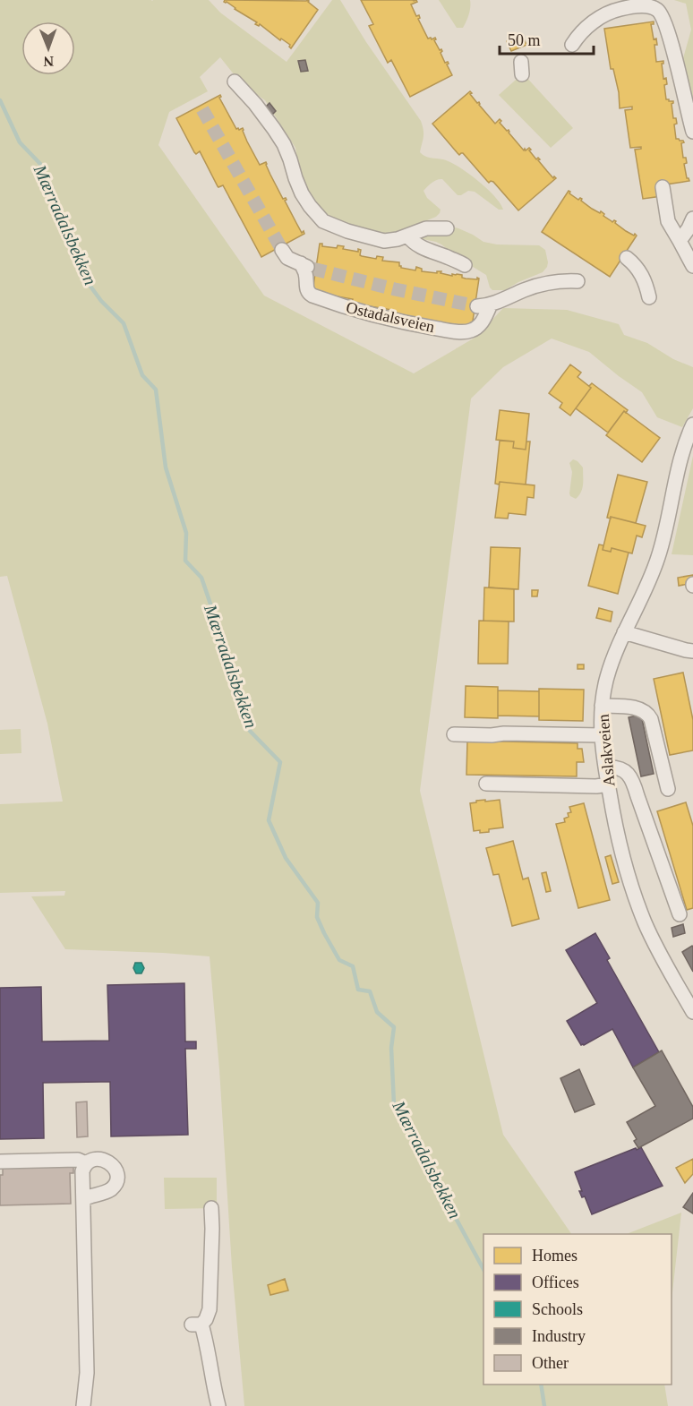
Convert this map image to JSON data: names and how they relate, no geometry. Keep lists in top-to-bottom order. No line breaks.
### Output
{"streets":{"street":["Ostadalsveien","Aslakveien"]},"water":["Mærradalsbekken"],"legend":["Homes","Offices","Schools","Industry","Other"],"scale_bar":"50 m","north":"bottom"}
